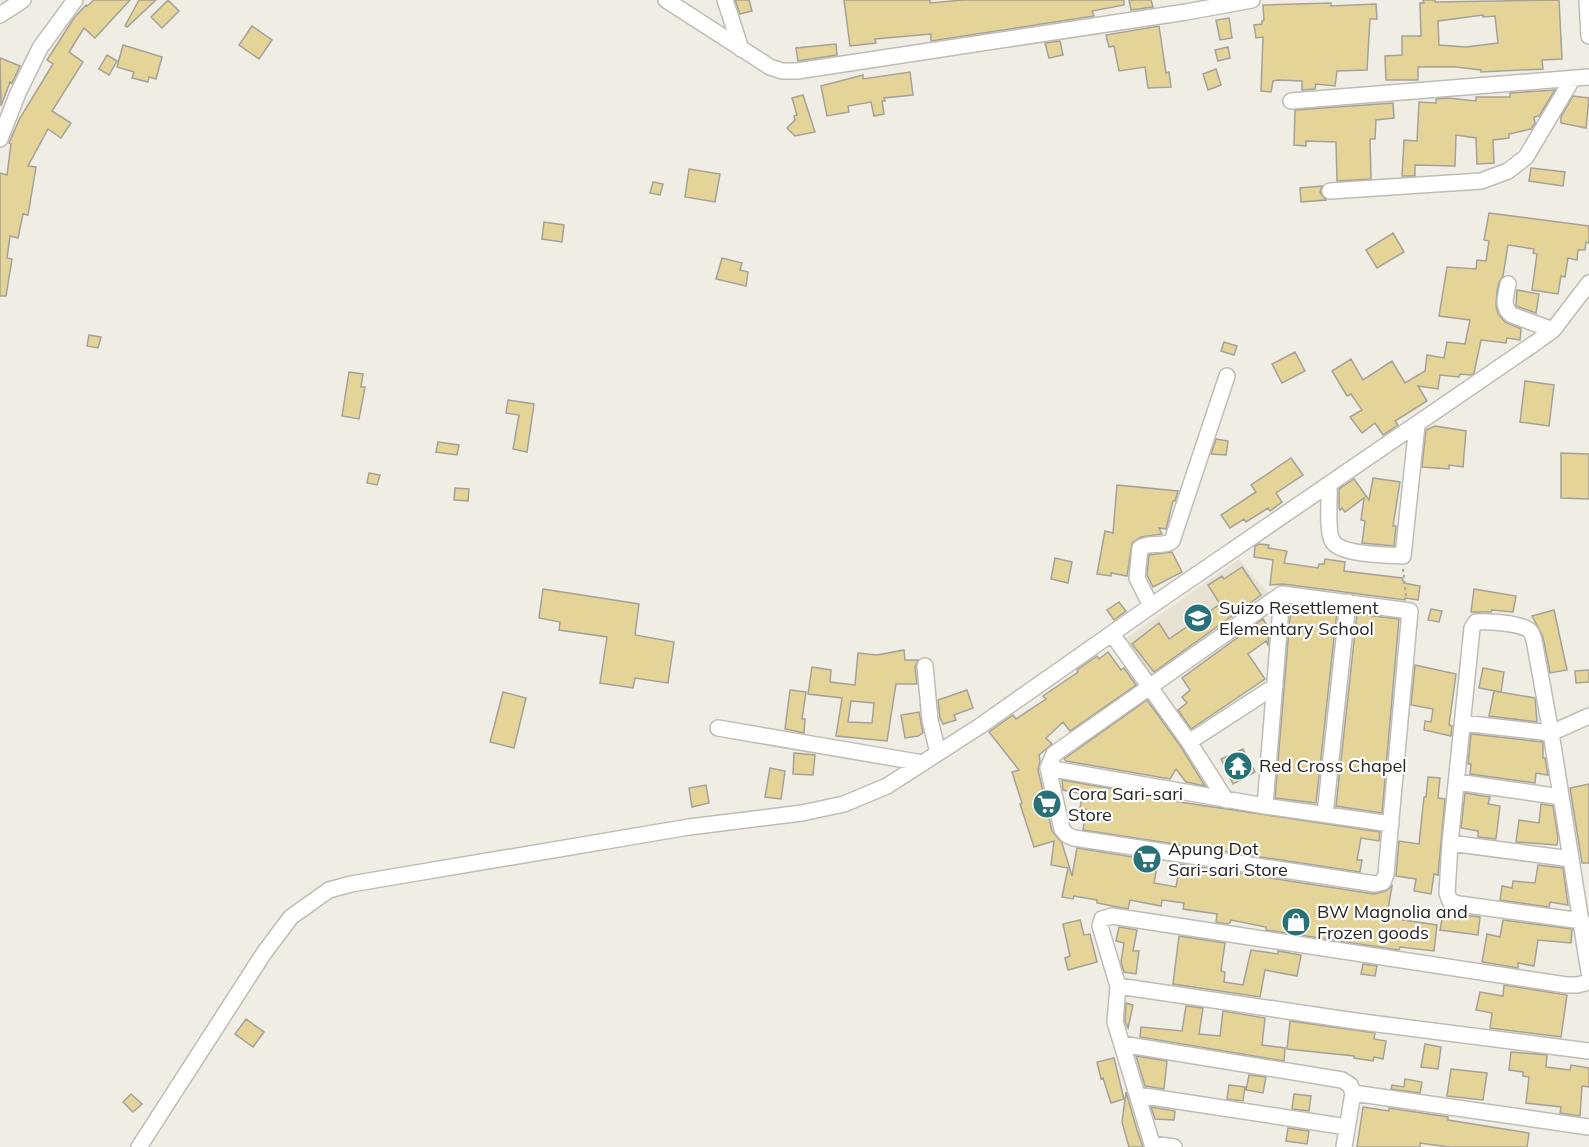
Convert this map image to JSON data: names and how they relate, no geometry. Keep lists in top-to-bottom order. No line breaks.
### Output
{"places":{"school or university":["Suizo Resettlement Elementary School"],"temple":["Red Cross Chapel"],"supermarket":["Cora Sari-sari Store","Apung Dot Sari-sari Store"],"shop":["BW Magnolia and Frozen goods"]}}
